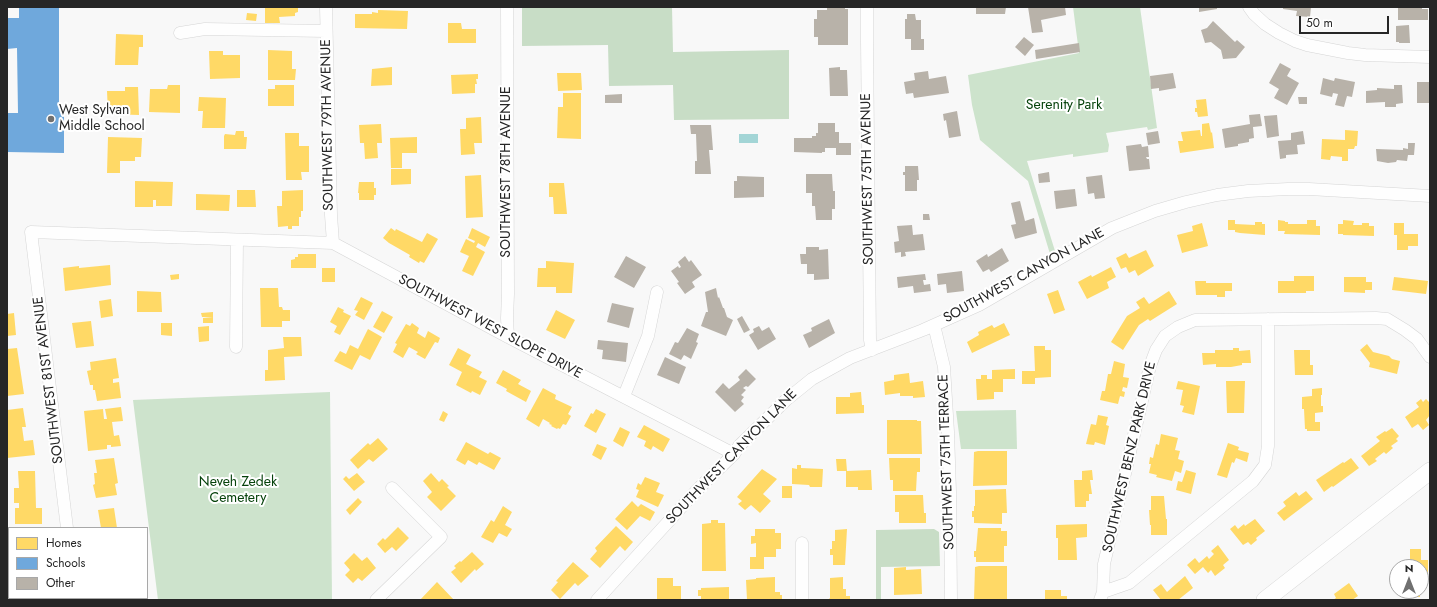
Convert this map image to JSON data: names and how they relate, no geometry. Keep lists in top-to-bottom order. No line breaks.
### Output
{"streets":{"street":["SOUTHWEST 79TH AVENUE","SOUTHWEST 78TH AVENUE","SOUTHWEST 75TH AVENUE","SOUTHWEST CANYON LANE","SOUTHWEST WEST SLOPE DRIVE","SOUTHWEST 81ST AVENUE","SOUTHWEST BENZ PARK DRIVE","SOUTHWEST 75TH TERRACE"]},"crossings":[["SOUTHWEST 79TH AVENUE","SOUTHWEST WEST SLOPE DRIVE"],["SOUTHWEST 78TH AVENUE","SOUTHWEST WEST SLOPE DRIVE"],["SOUTHWEST 75TH AVENUE","SOUTHWEST CANYON LANE"],["SOUTHWEST CANYON LANE","SOUTHWEST WEST SLOPE DRIVE"],["SOUTHWEST CANYON LANE","SOUTHWEST 75TH TERRACE"],["SOUTHWEST WEST SLOPE DRIVE","SOUTHWEST 81ST AVENUE"]],"parks":["Serenity Park","Neveh Zedek Cemetery"],"places":["West Sylvan Middle School"],"legend":["Homes","Schools","Other"],"scale_bar":"50 m","north":"top"}
